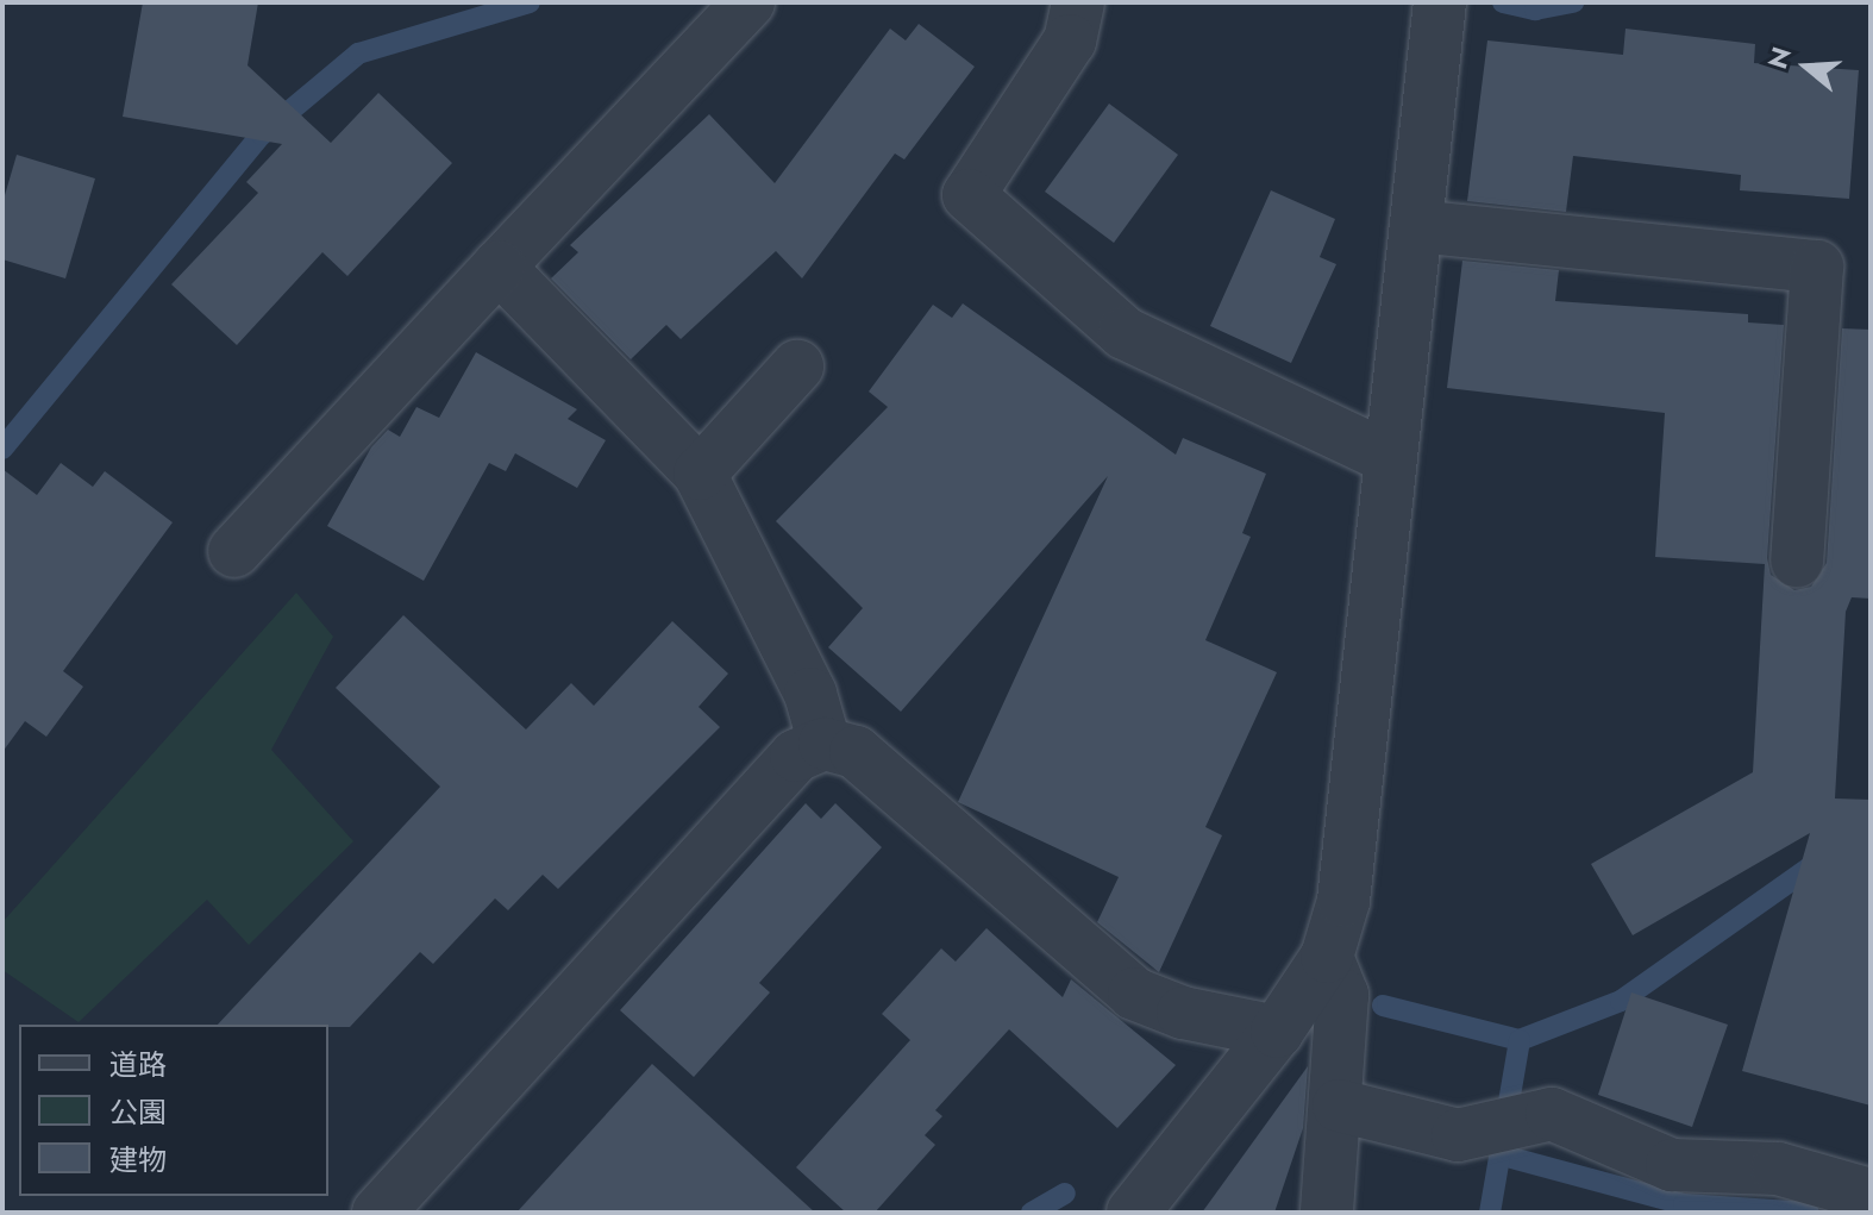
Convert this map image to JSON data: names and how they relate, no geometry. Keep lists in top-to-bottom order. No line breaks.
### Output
{"legend":["道路","公園","建物"],"north":"left"}
